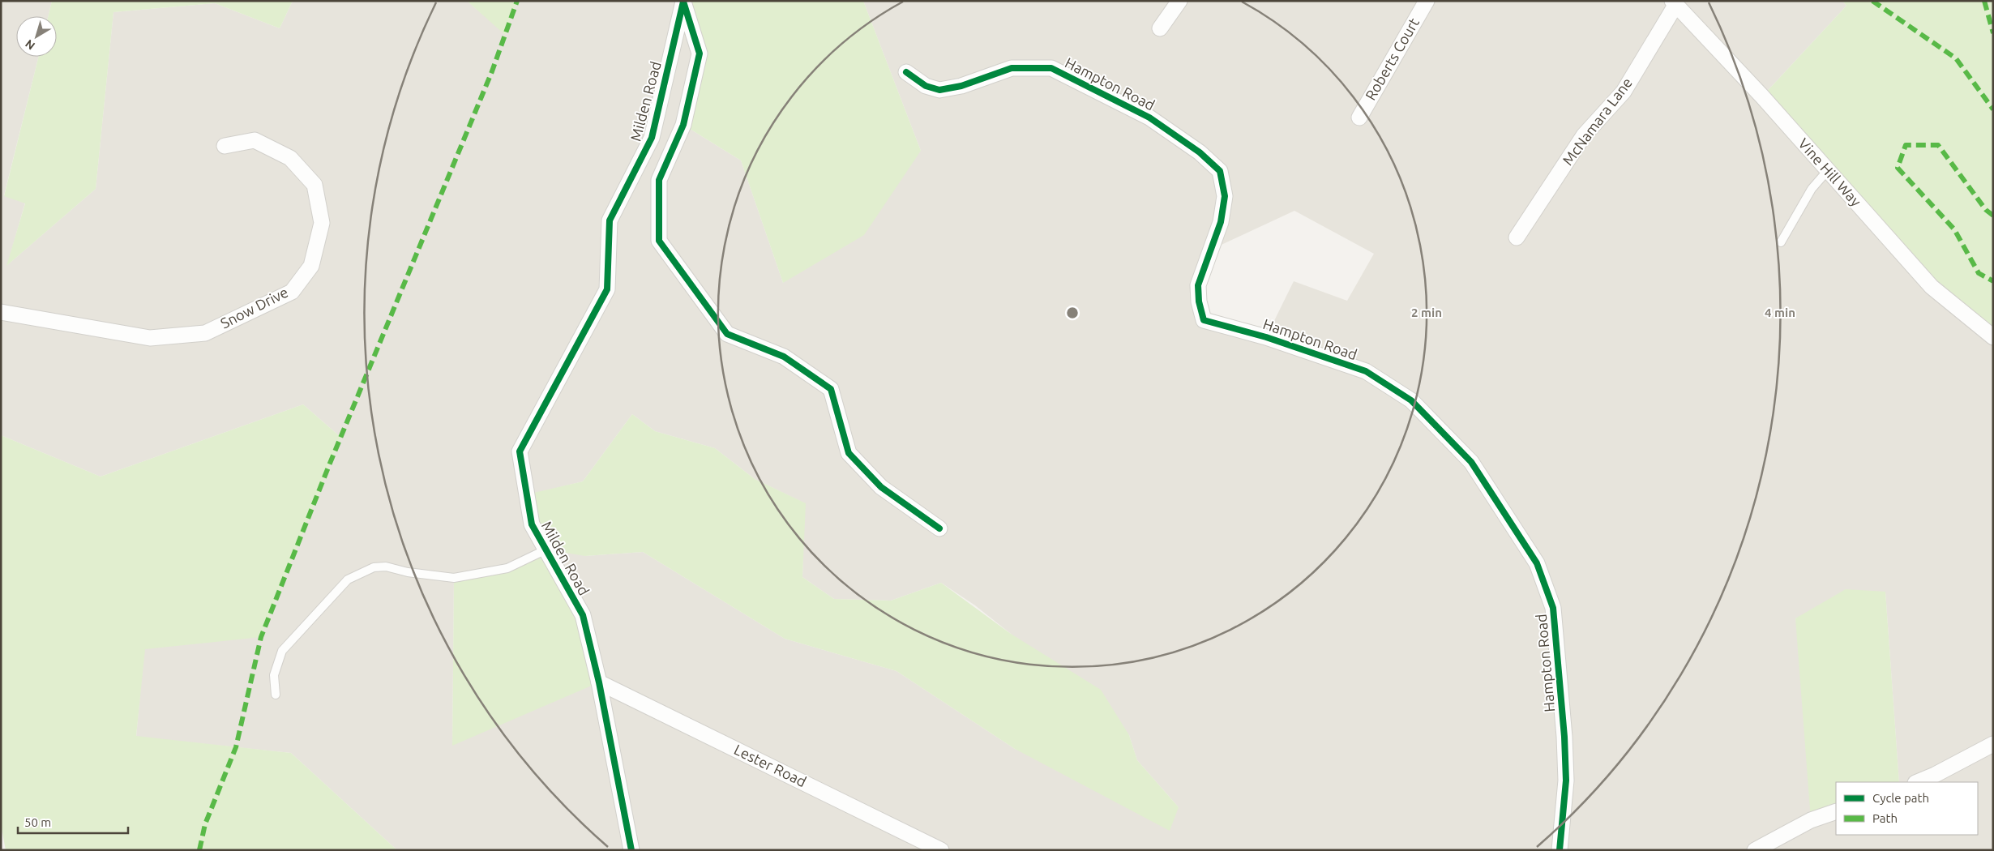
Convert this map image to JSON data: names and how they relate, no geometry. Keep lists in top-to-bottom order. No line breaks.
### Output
{"streets":{"street":["Roberts Court","Hampton Road","Milden Road","McNamara Lane","Vine Hill Way","Snow Drive","Lester Road"]},"crossings":[["Milden Road","Lester Road"],["McNamara Lane","Vine Hill Way"]],"legend":["Cycle path","Path"],"scale_bar":"50 m","north":"bottom left","rings":["2 min","4 min"]}
